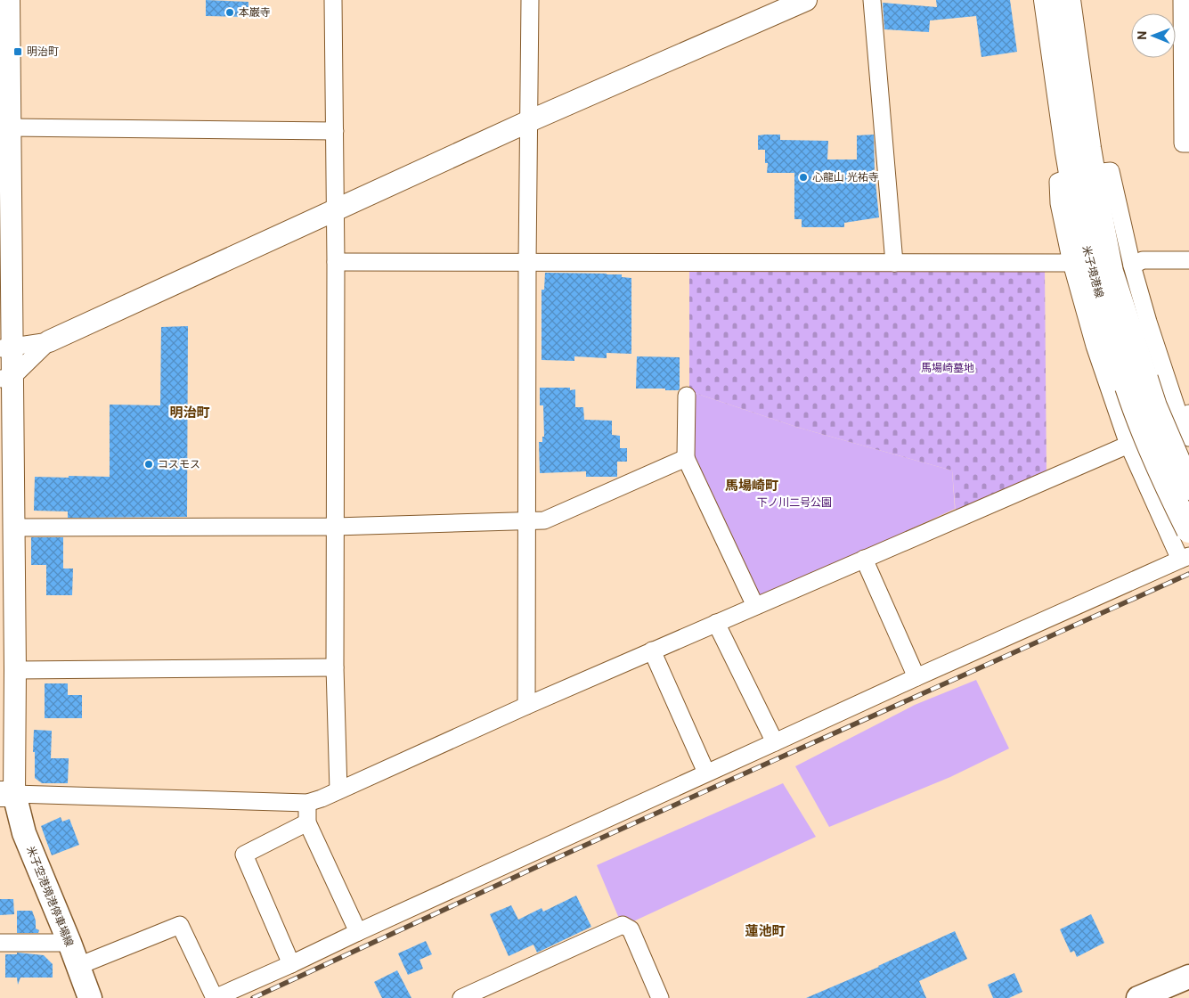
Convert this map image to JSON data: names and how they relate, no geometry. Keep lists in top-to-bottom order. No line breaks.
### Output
{"streets":{"main road":["米子境港線","米子空港境港停車場線"]},"districts":["明治町","馬場崎町","蓮池町"],"parks":["馬場崎墓地","下ノ川二号公園"],"places":{"other":["本巌寺","心龍山 光祐寺","コスモス"],"transit":["明治町"]},"north":"left"}
